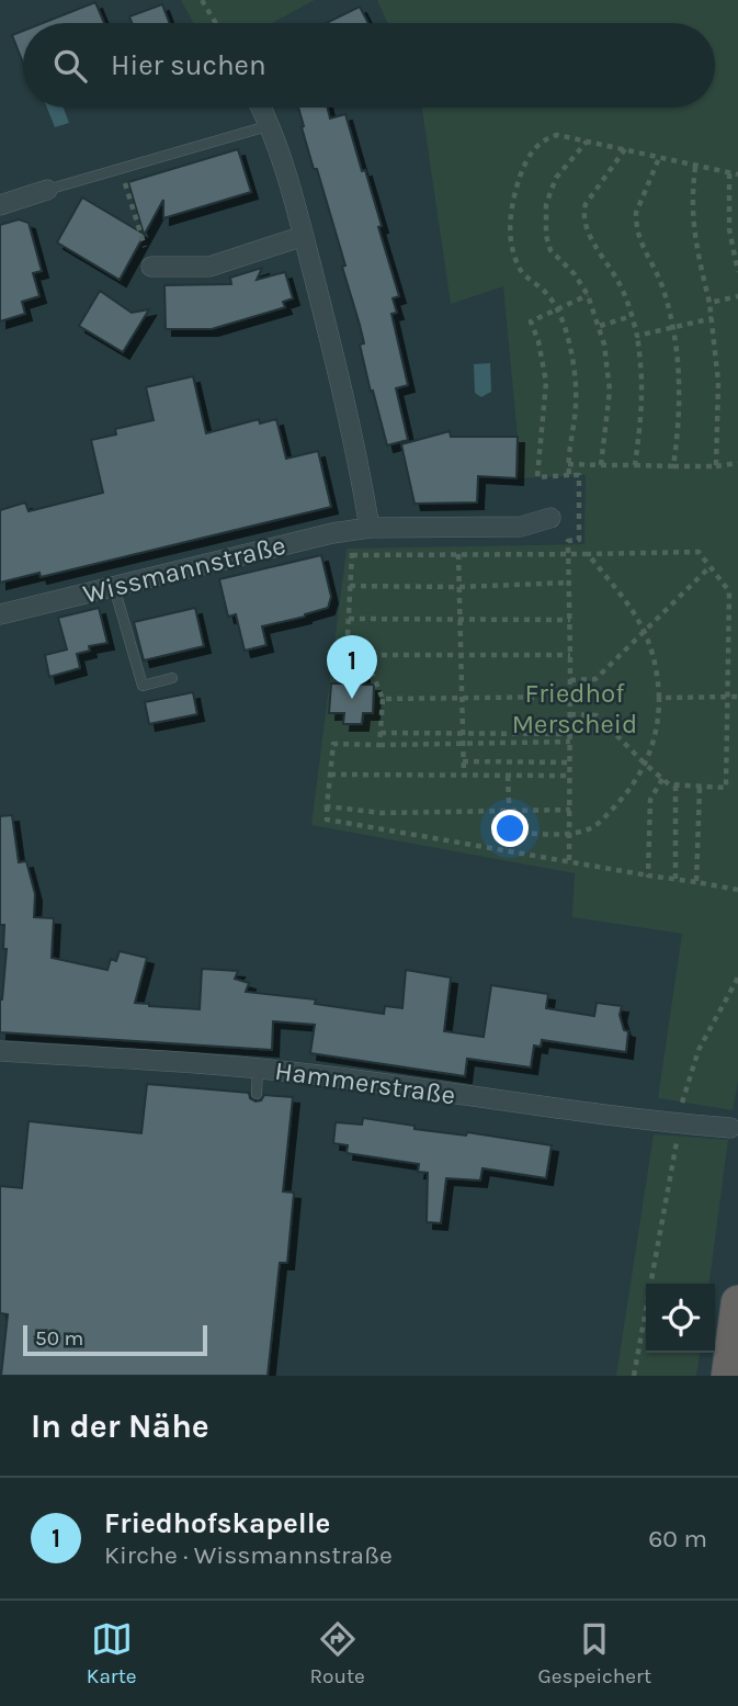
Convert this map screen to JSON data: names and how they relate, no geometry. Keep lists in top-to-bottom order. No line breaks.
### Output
{"streets":{"street":["Wissmannstraße","Hammerstraße"]},"parks":["Friedhof Merscheid"],"scale_bar":"50 m","page":{"search":"Hier suchen","pins":"1","scale":"50 m","heading":"In der Nähe","list":[{"mark":"1","name":"Friedhofskapelle","note":"Kirche · Wissmannstraße","value":"60 m"}],"nav":["Karte","Route","Gespeichert"]}}
